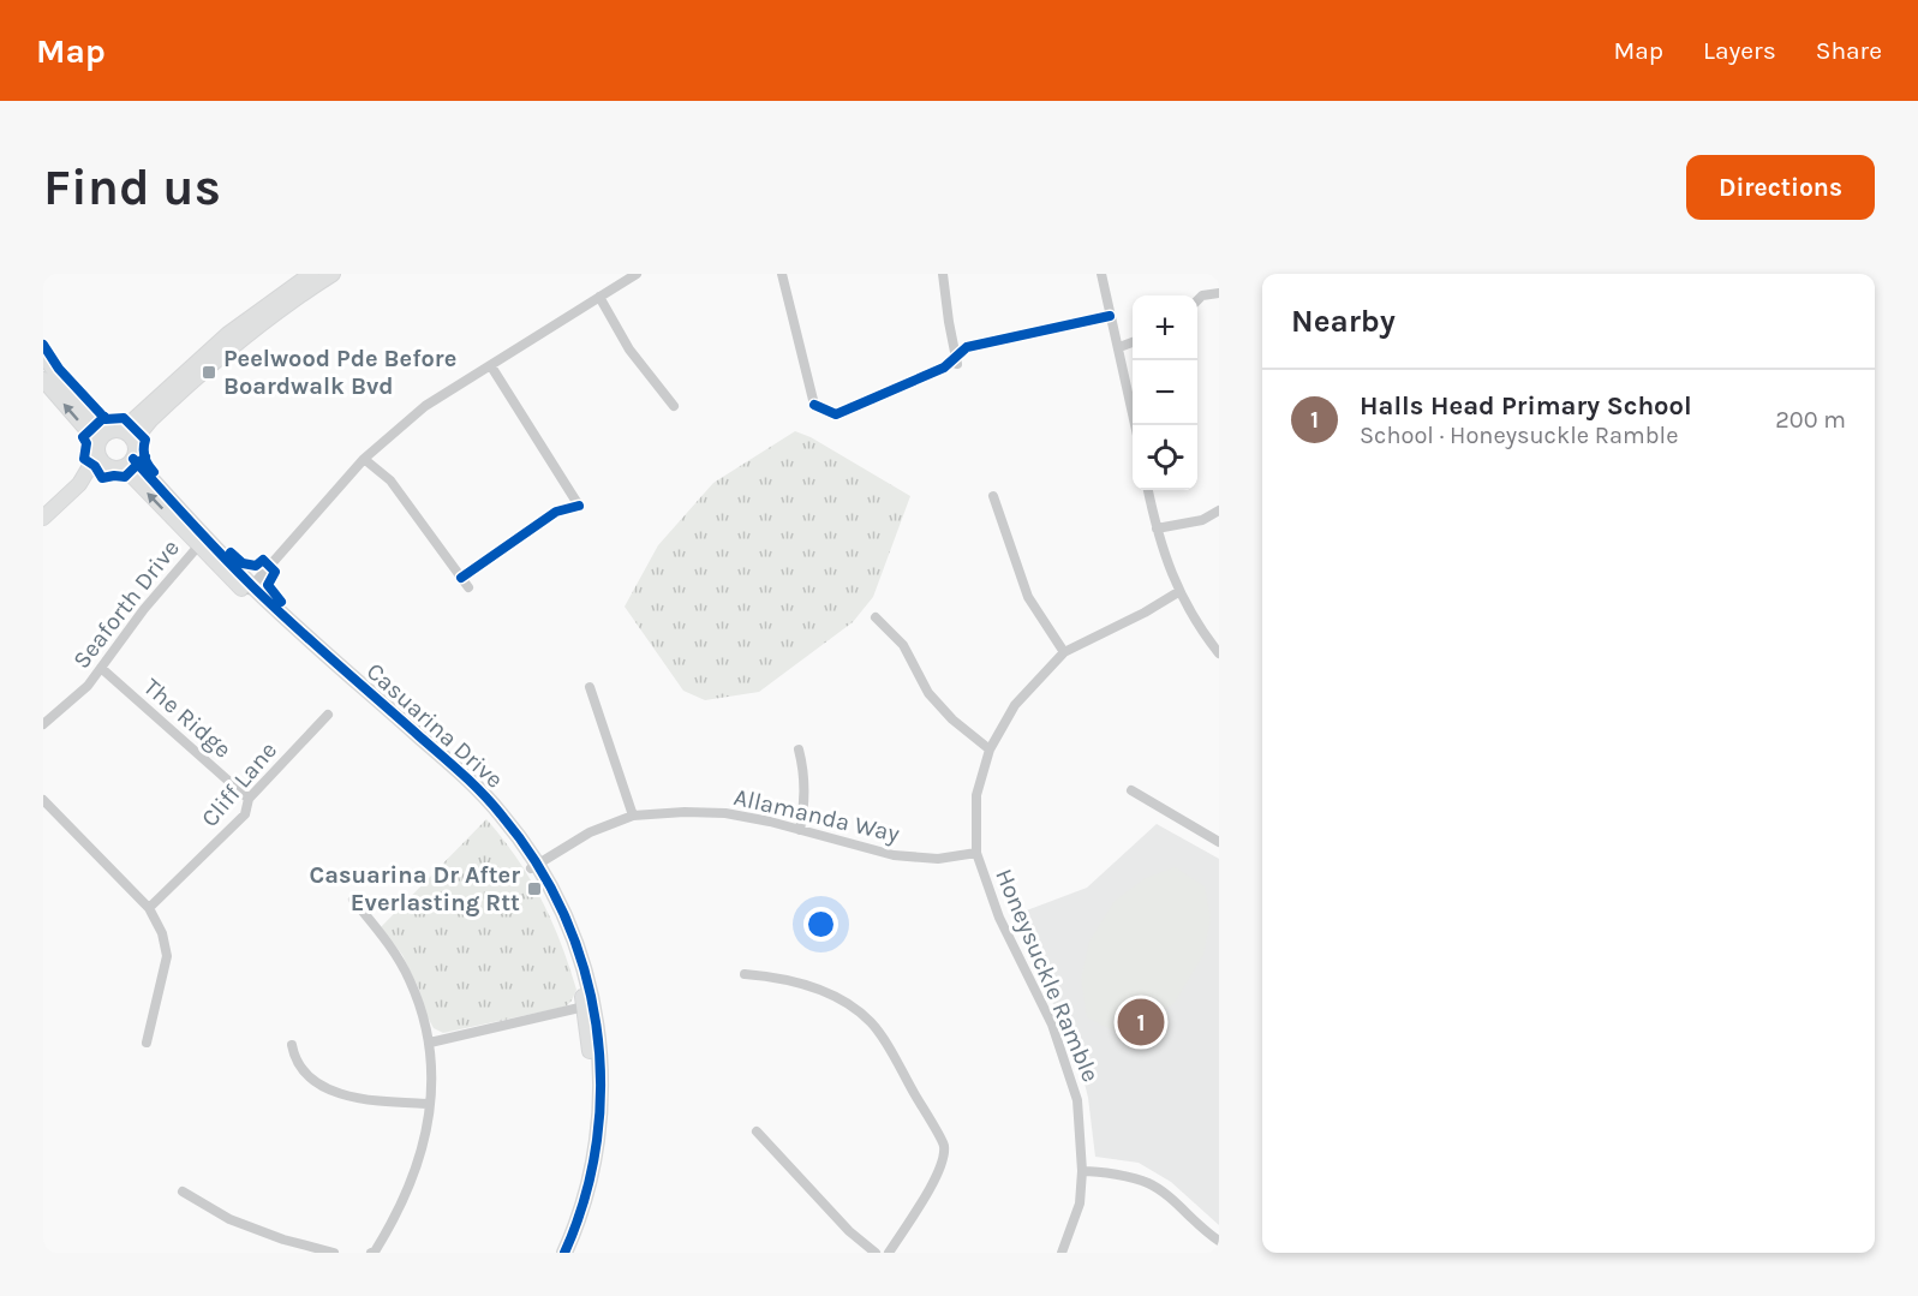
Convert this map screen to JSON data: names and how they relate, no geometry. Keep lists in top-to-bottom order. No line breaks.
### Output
{"streets":{"street":["Seaforth Drive","The Ridge","Casuarina Drive","Cliff Lane","Allamanda Way","Honeysuckle Ramble"]},"crossings":[["Seaforth Drive","The Ridge"],["Seaforth Drive","Casuarina Drive"],["The Ridge","Cliff Lane"],["Casuarina Drive","Allamanda Way"],["Allamanda Way","Honeysuckle Ramble"]],"places":{"transit":["Peelwood Pde Before Boardwalk Bvd","Casuarina Dr After Everlasting Rtt"]},"page":{"header":"Map","nav":["Map","Layers","Share"],"buttons":"Directions","title":"Find us","heading":"Nearby","map_buttons":["+","−"],"list":[{"mark":"1","name":"Halls Head Primary School","note":"School · Honeysuckle Ramble","value":"200 m"}],"pins":"1"}}
